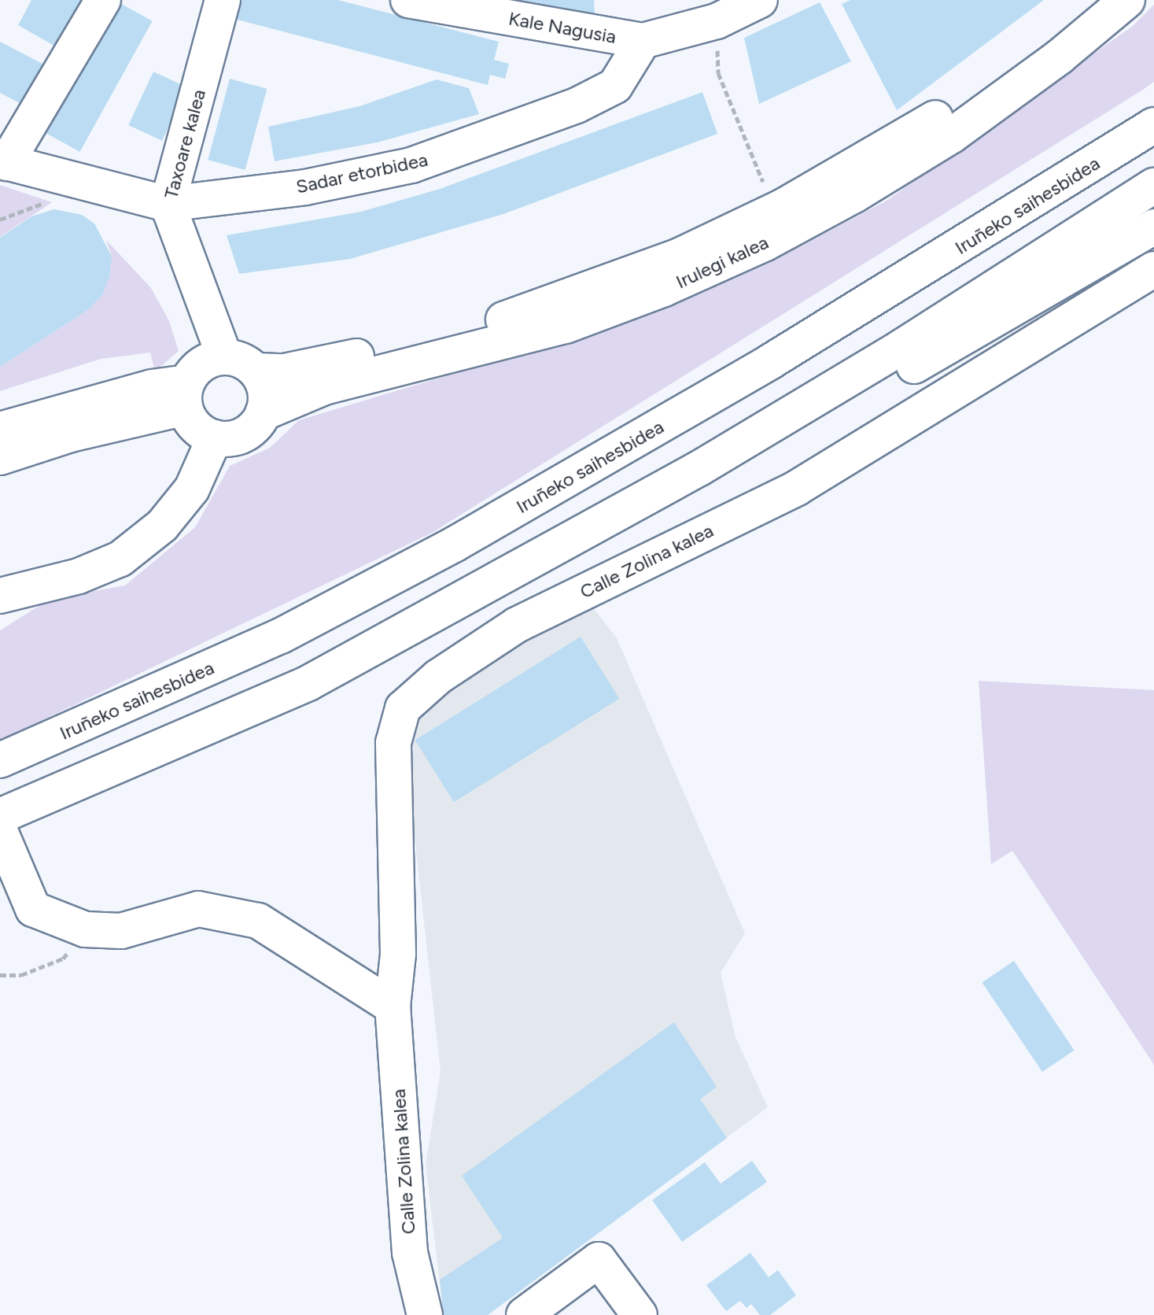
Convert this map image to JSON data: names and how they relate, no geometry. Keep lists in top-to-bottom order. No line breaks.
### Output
{"streets":{"main road":["Kale Nagusia","Taxoare kalea","Sadar etorbidea","Iruñeko saihesbidea","Irulegi kalea","Calle Zolina kalea"]},"crossings":[["Kale Nagusia","Sadar etorbidea"],["Taxoare kalea","Sadar etorbidea"],["Taxoare kalea","Irulegi kalea"]]}
